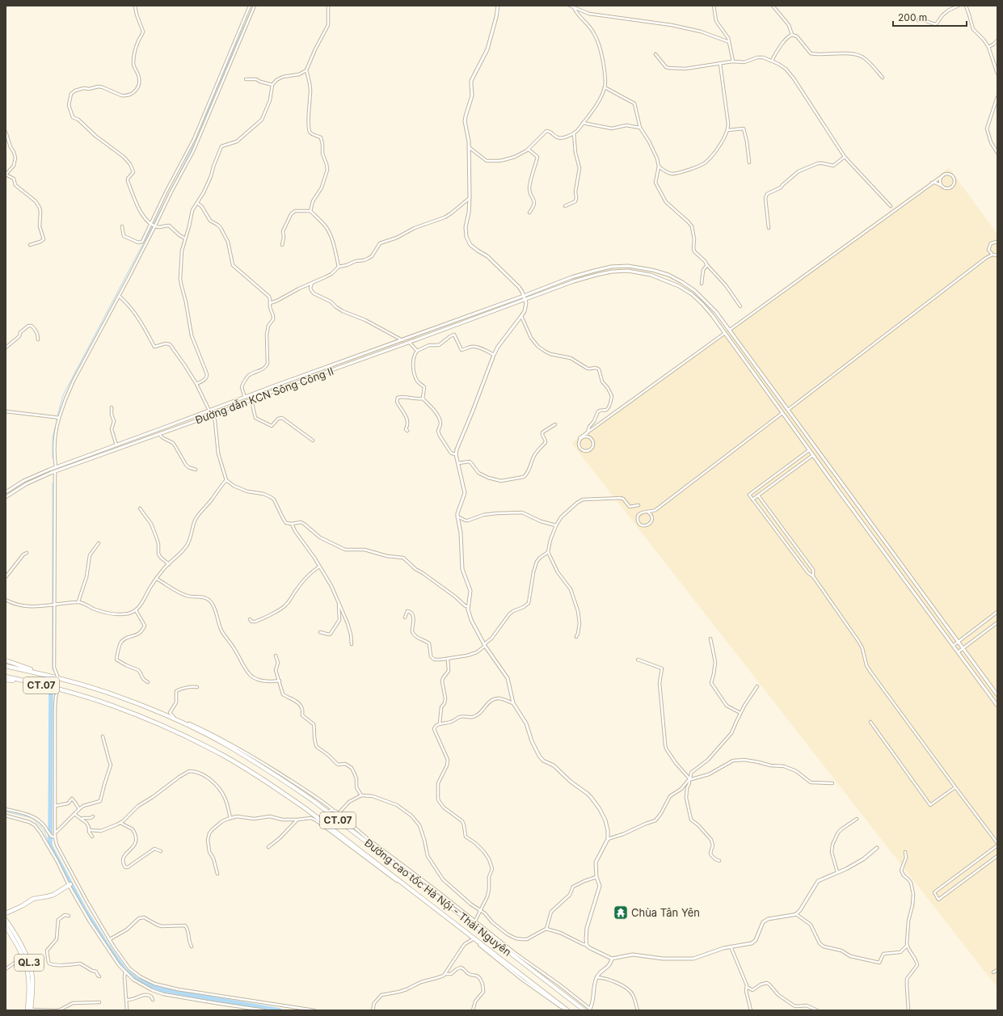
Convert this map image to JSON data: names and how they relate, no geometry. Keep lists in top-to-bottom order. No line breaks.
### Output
{"streets":{"highway":["CT.07","Đường cao tốc Hà Nội - Thái Nguyên","QL.3"],"street":["Đường dẫn KCN Sông Công II"]},"places":{"temple":["Chùa Tân Yên"]},"scale_bar":"200 m"}
